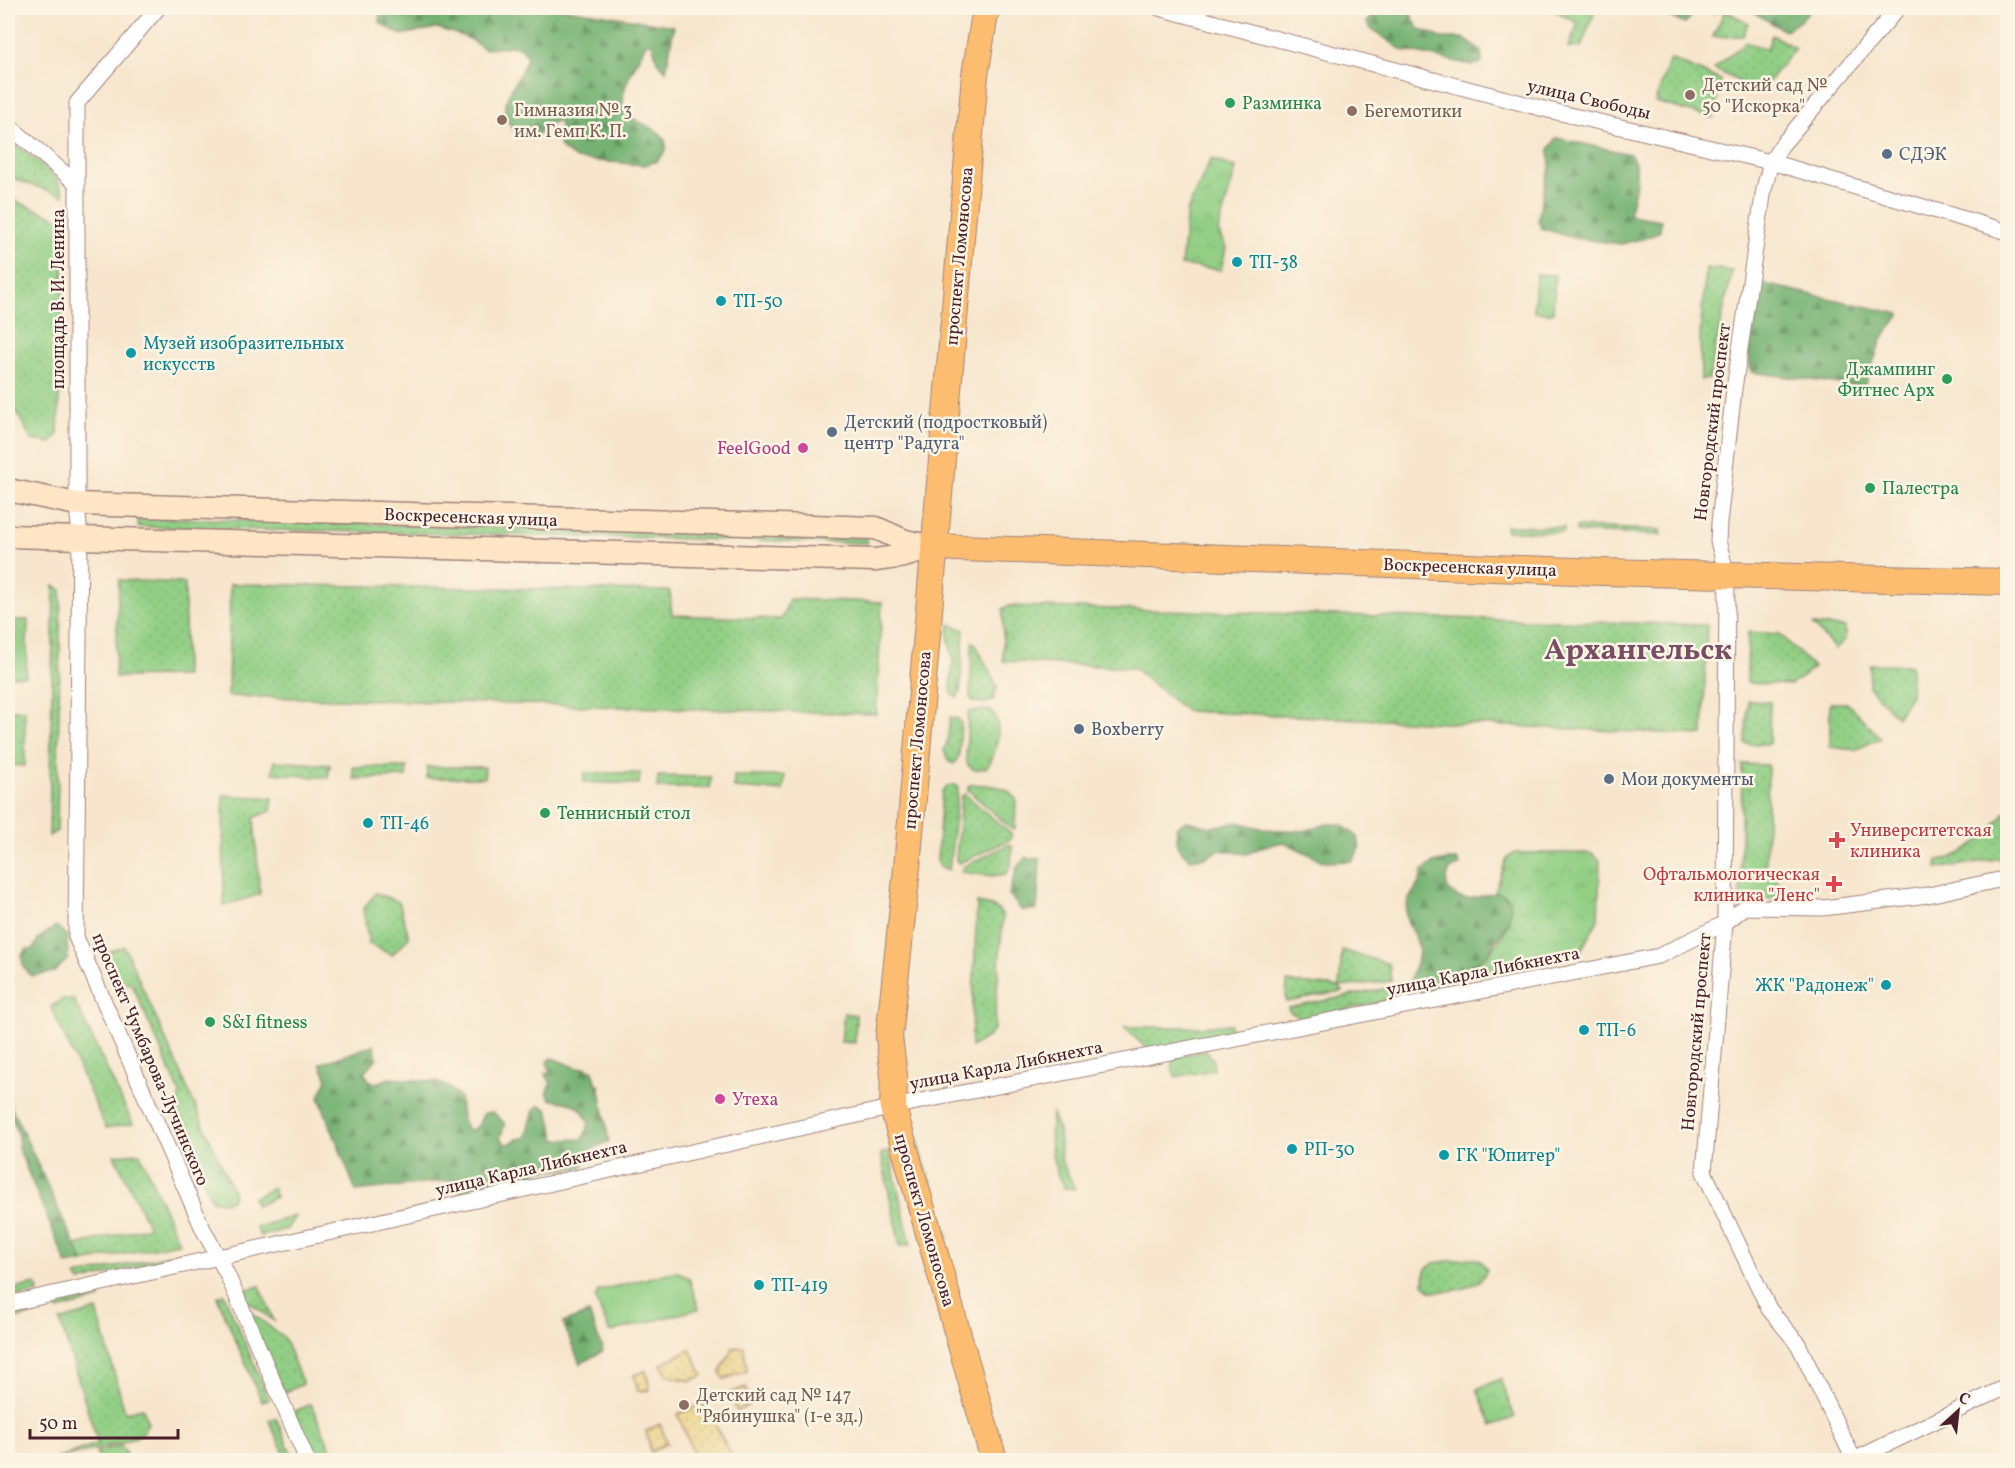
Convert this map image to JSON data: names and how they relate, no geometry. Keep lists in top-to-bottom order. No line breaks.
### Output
{"streets":{"main road":["проспект Ломоносова","Воскресенская улица"],"street":["улица Свободы","площадь В. И. Ленина","Новгородский проспект","улица Карла Либкнехта","проспект Чумбарова-Лучинского"]},"crossings":[["улица Свободы","Новгородский проспект"],["проспект Ломоносова","Воскресенская улица"],["проспект Ломоносова","улица Карла Либкнехта"],["площадь В. И. Ленина","Воскресенская улица"],["площадь В. И. Ленина","проспект Чумбарова-Лучинского"],["Новгородский проспект","Воскресенская улица"],["Новгородский проспект","улица Карла Либкнехта"],["Воскресенская улица","проспект Чумбарова-Лучинского"],["улица Карла Либкнехта","проспект Чумбарова-Лучинского"]],"districts":["Архангельск"],"places":{"other":["Детский сад № 50 \"Искорка\"","Разминка","Бегемотики","Гимназия № 3 им. Гемп К. П.","СДЭК","ТП-38","ТП-50","Музей изобразительных искусств","Джампинг Фитнес Арх","Детский (подростковый) центр \"Радуга\"","FeelGood","Палестра","Boxberry","Мои документы","Теннисный стол","ТП-46","ЖК \"Радонеж\"","S&I fitness","ТП-6","Утеха","РП-30","ГК \"Юпитер\"","ТП-419","Детский сад № 147 \"Рябинушка\" (1-е зд.)"],"health":["Университетская клиника","Офтальмологическая клиника \"Ленс\""]},"scale_bar":"50 m","north":"top right"}
